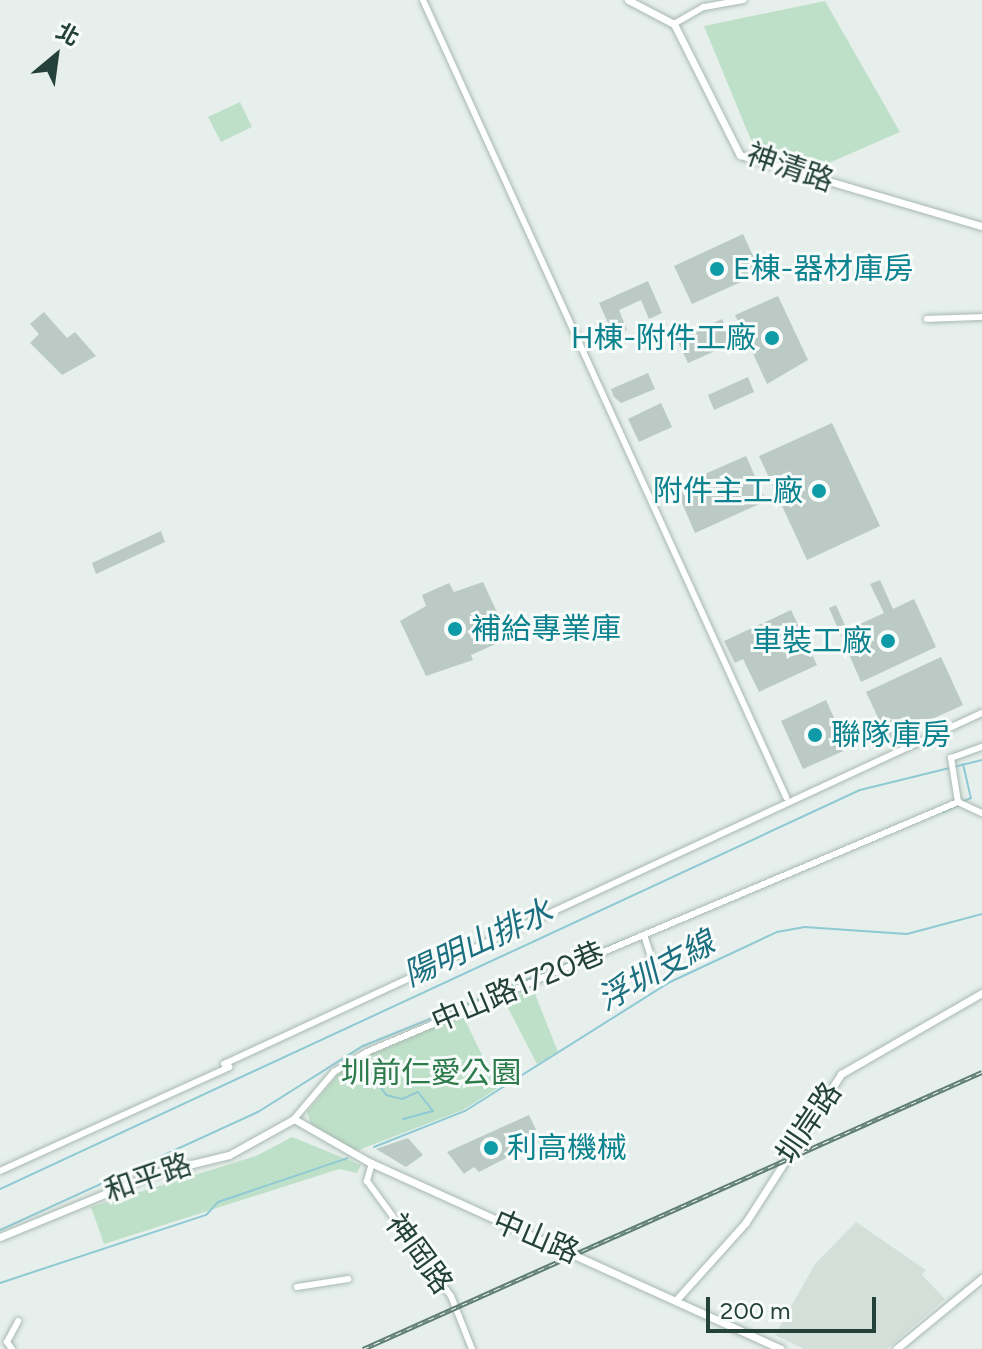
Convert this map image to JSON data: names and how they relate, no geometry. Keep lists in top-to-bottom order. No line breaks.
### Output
{"streets":{"street":["神清路","中山路1720巷","圳岸路","和平路","中山路","神岡路"]},"crossings":[["中山路1720巷","和平路"],["中山路1720巷","中山路"],["圳岸路","中山路"],["和平路","中山路"],["中山路","神岡路"]],"water":["陽明山排水","浮圳支線"],"parks":["圳前仁愛公園"],"places":["E棟-器材庫房","H棟-附件工廠","附件主工廠","補給專業庫","車裝工廠","聯隊庫房","利高機械"],"scale_bar":"200 m","north":"top right"}
